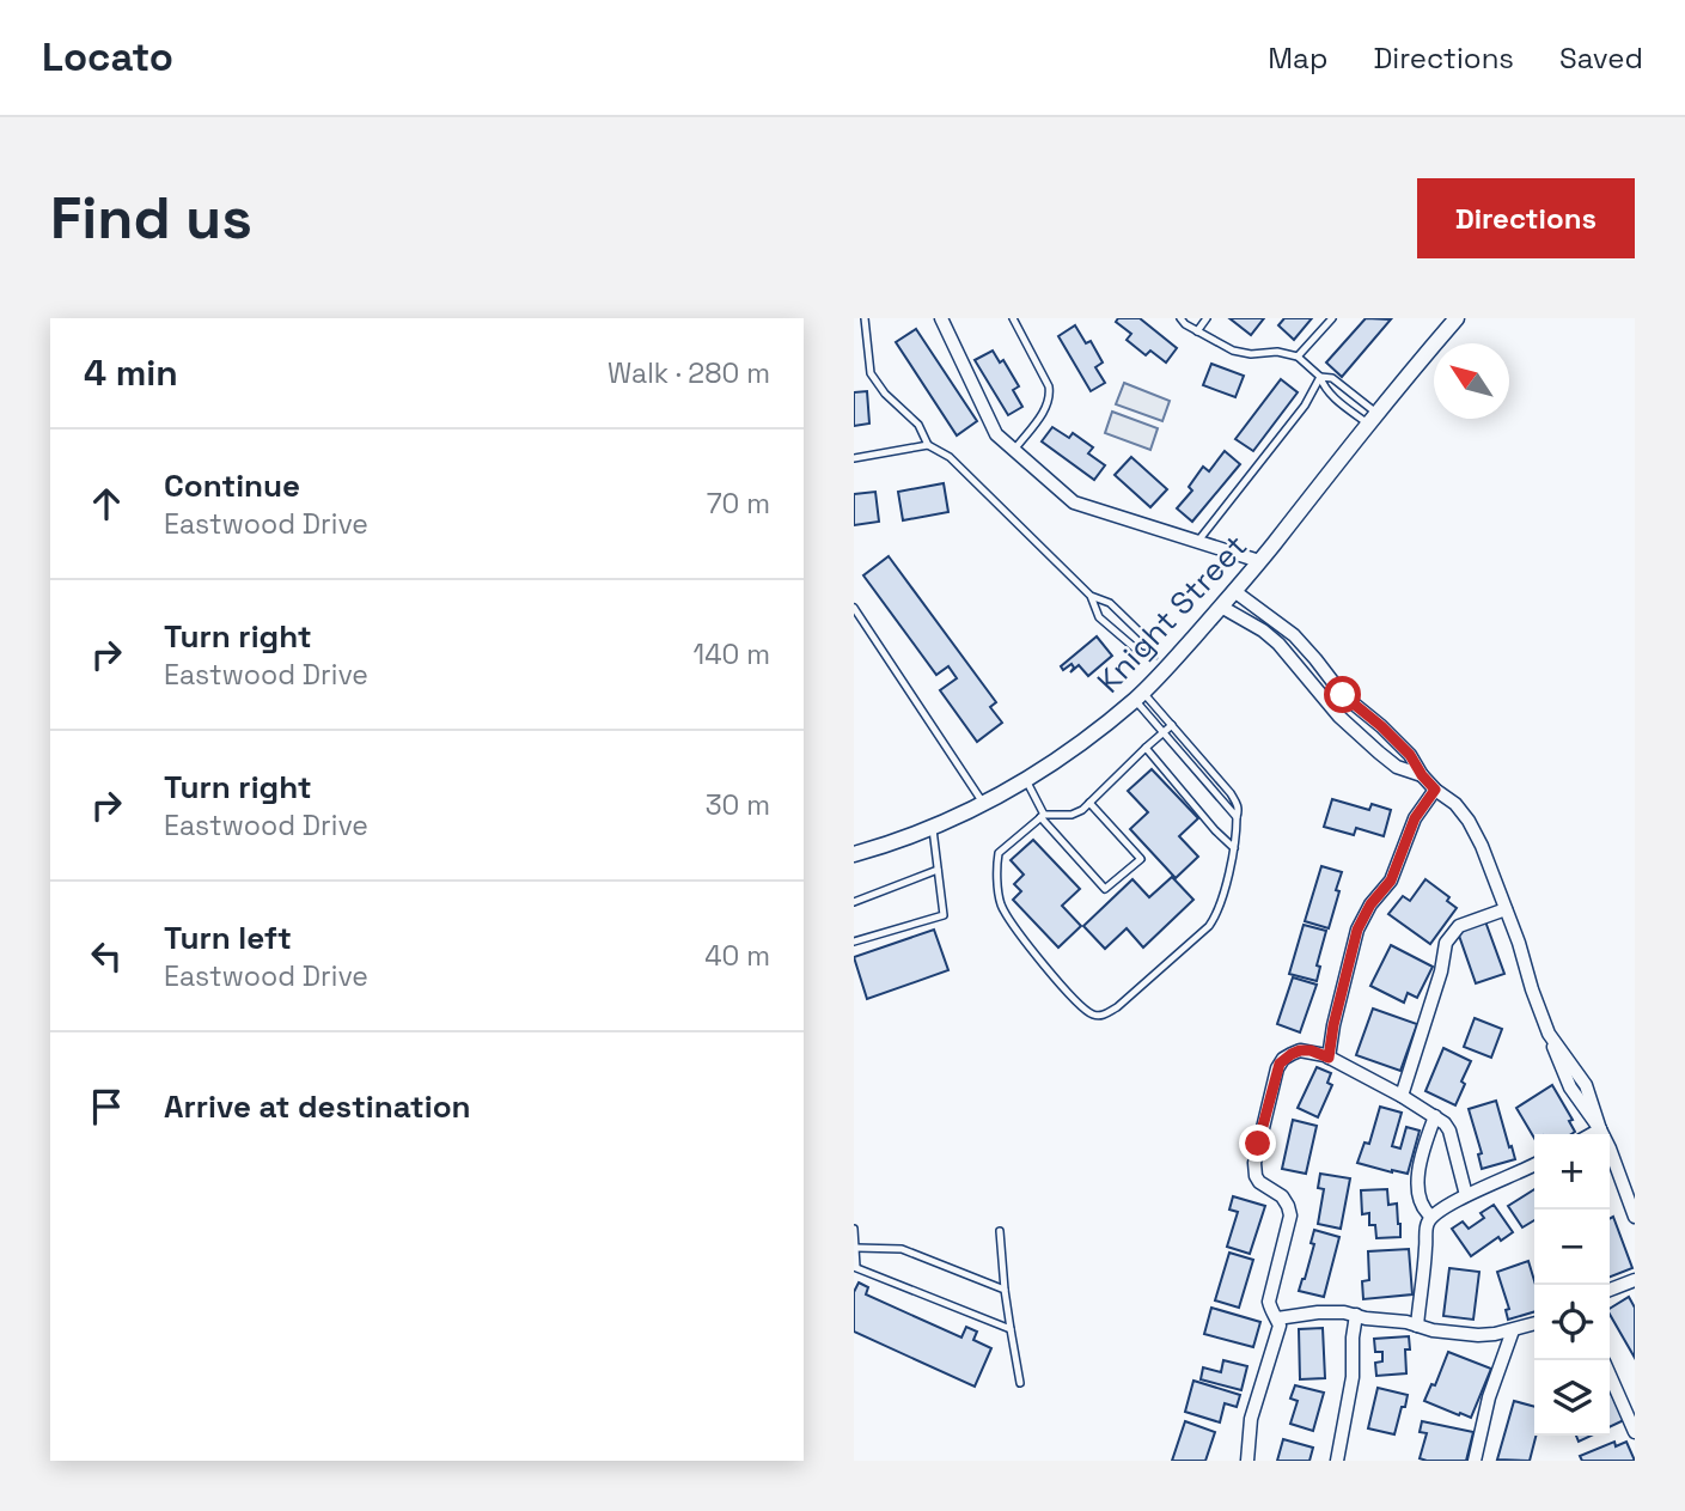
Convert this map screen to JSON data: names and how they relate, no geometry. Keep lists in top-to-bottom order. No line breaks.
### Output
{"streets":{"street":["Knight Street"]},"north":"top left","page":{"header":"Locato","nav":["Map","Directions","Saved"],"buttons":"Directions","title":"Find us","heading":["4 min","Walk · 280 m"],"list":[["Continue","Eastwood Drive","70 m"],["Turn right","Eastwood Drive","140 m"],["Turn right","Eastwood Drive","30 m"],["Turn left","Eastwood Drive","40 m"],"Arrive at destination"],"map_buttons":["+","−"]}}
